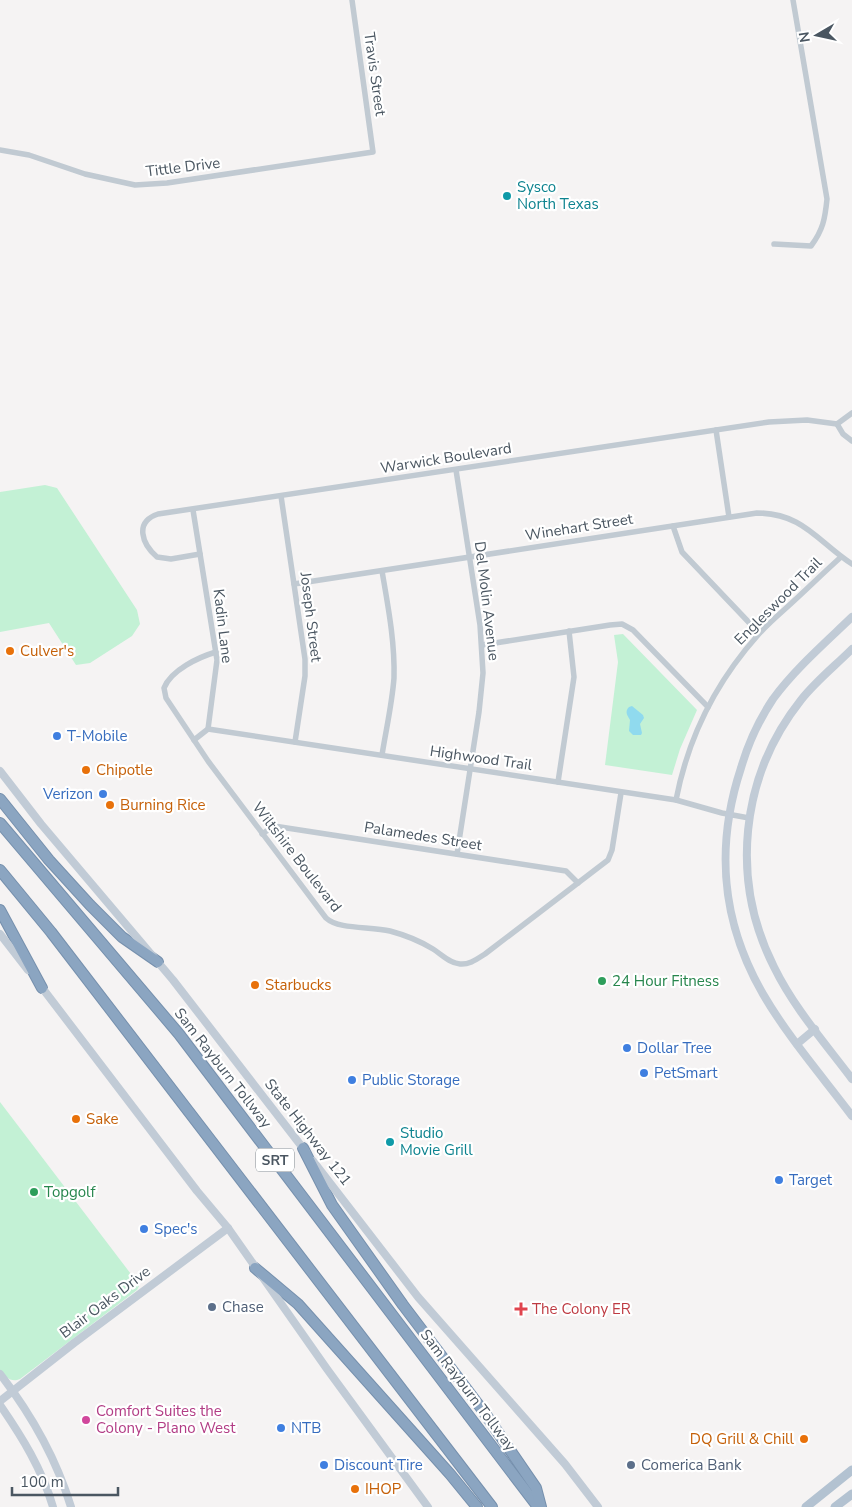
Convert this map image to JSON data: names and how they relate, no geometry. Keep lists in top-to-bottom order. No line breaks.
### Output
{"streets":{"highway":["Sam Rayburn Tollway","SRT"],"main road":["State Highway 121","Blair Oaks Drive"],"street":["Travis Street","Tittle Drive","Warwick Boulevard","Winehart Street","Del Molin Avenue","Engleswood Trail","Joseph Street","Kadin Lane","Highwood Trail","Palamedes Street","Wiltshire Boulevard"]},"crossings":[["Travis Street","Tittle Drive"],["Warwick Boulevard","Del Molin Avenue"],["Warwick Boulevard","Joseph Street"],["Warwick Boulevard","Kadin Lane"],["Winehart Street","Del Molin Avenue"],["Winehart Street","Engleswood Trail"],["Winehart Street","Joseph Street"],["Del Molin Avenue","Highwood Trail"],["Del Molin Avenue","Palamedes Street"],["Engleswood Trail","Highwood Trail"],["Joseph Street","Highwood Trail"],["Kadin Lane","Highwood Trail"],["Kadin Lane","Wiltshire Boulevard"],["Highwood Trail","Wiltshire Boulevard"],["Palamedes Street","Wiltshire Boulevard"]],"places":{"other":["Sysco North Texas","Culver's","T-Mobile","Chipotle","Verizon","Burning Rice","24 Hour Fitness","Starbucks","Dollar Tree","PetSmart","Public Storage","Sake","Studio Movie Grill","Target","Topgolf","Spec's","Chase","Comfort Suites the Colony - Plano West","NTB","DQ Grill & Chill","Discount Tire","Comerica Bank","IHOP"],"health":["The Colony ER"]},"scale_bar":"100 m","north":"left"}
